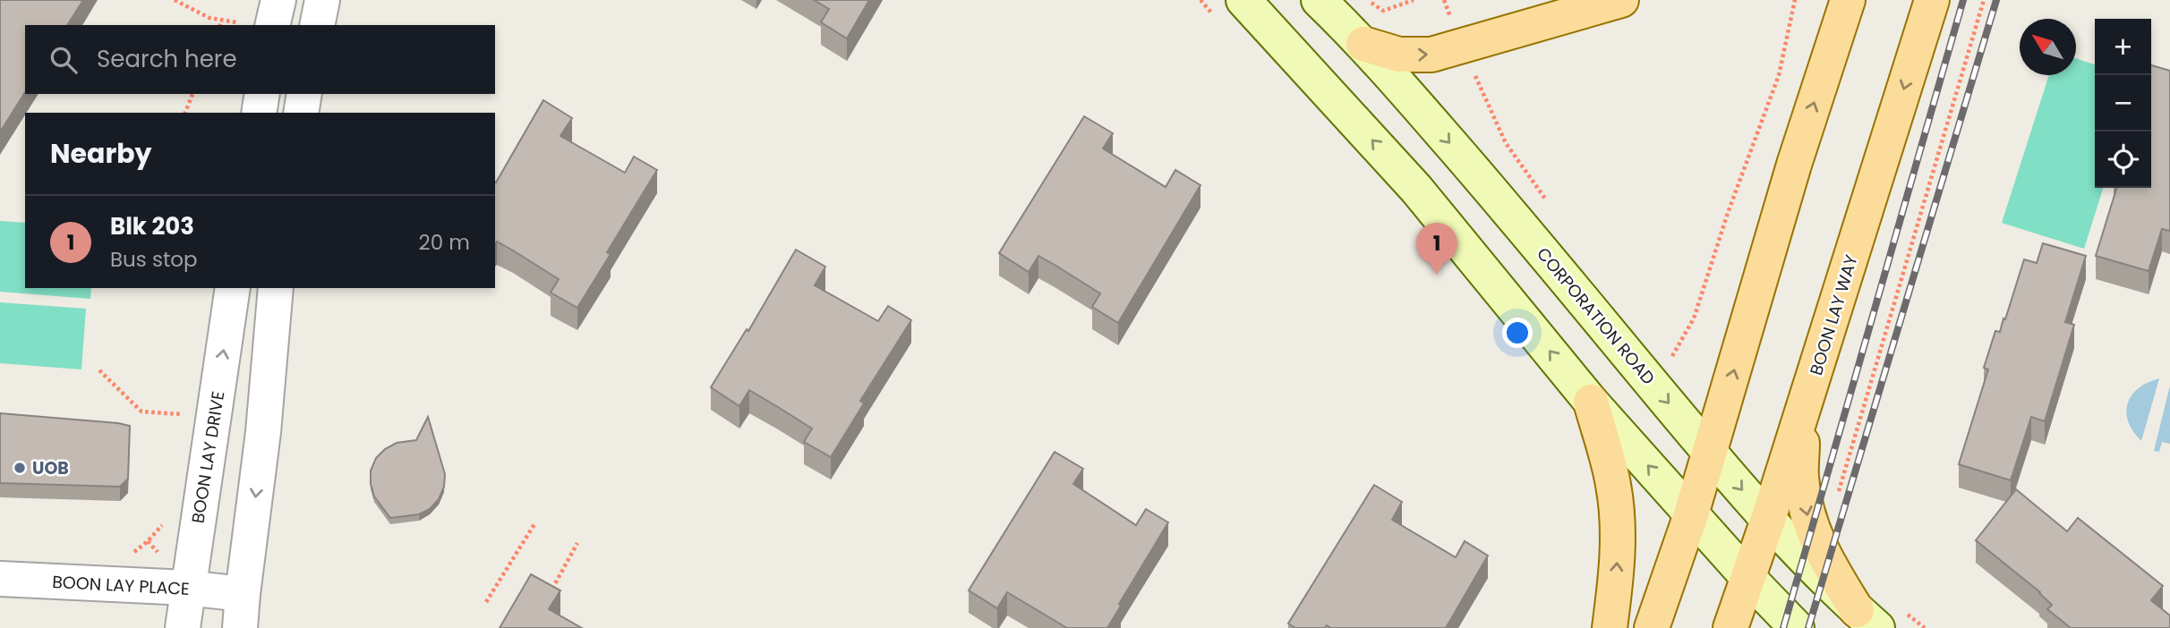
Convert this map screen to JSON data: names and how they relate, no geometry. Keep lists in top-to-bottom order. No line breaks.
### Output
{"streets":{"main road":["BOON LAY WAY","CORPORATION ROAD"],"street":["BOON LAY DRIVE","BOON LAY PLACE"]},"crossings":[["BOON LAY WAY","CORPORATION ROAD"],["BOON LAY DRIVE","BOON LAY PLACE"]],"places":["UOB"],"north":"top left","page":{"map_buttons":["+","−"],"search":"Search here","heading":"Nearby","list":[{"mark":"1","name":"Blk 203","note":"Bus stop","value":"20 m"}],"pins":"1"}}
